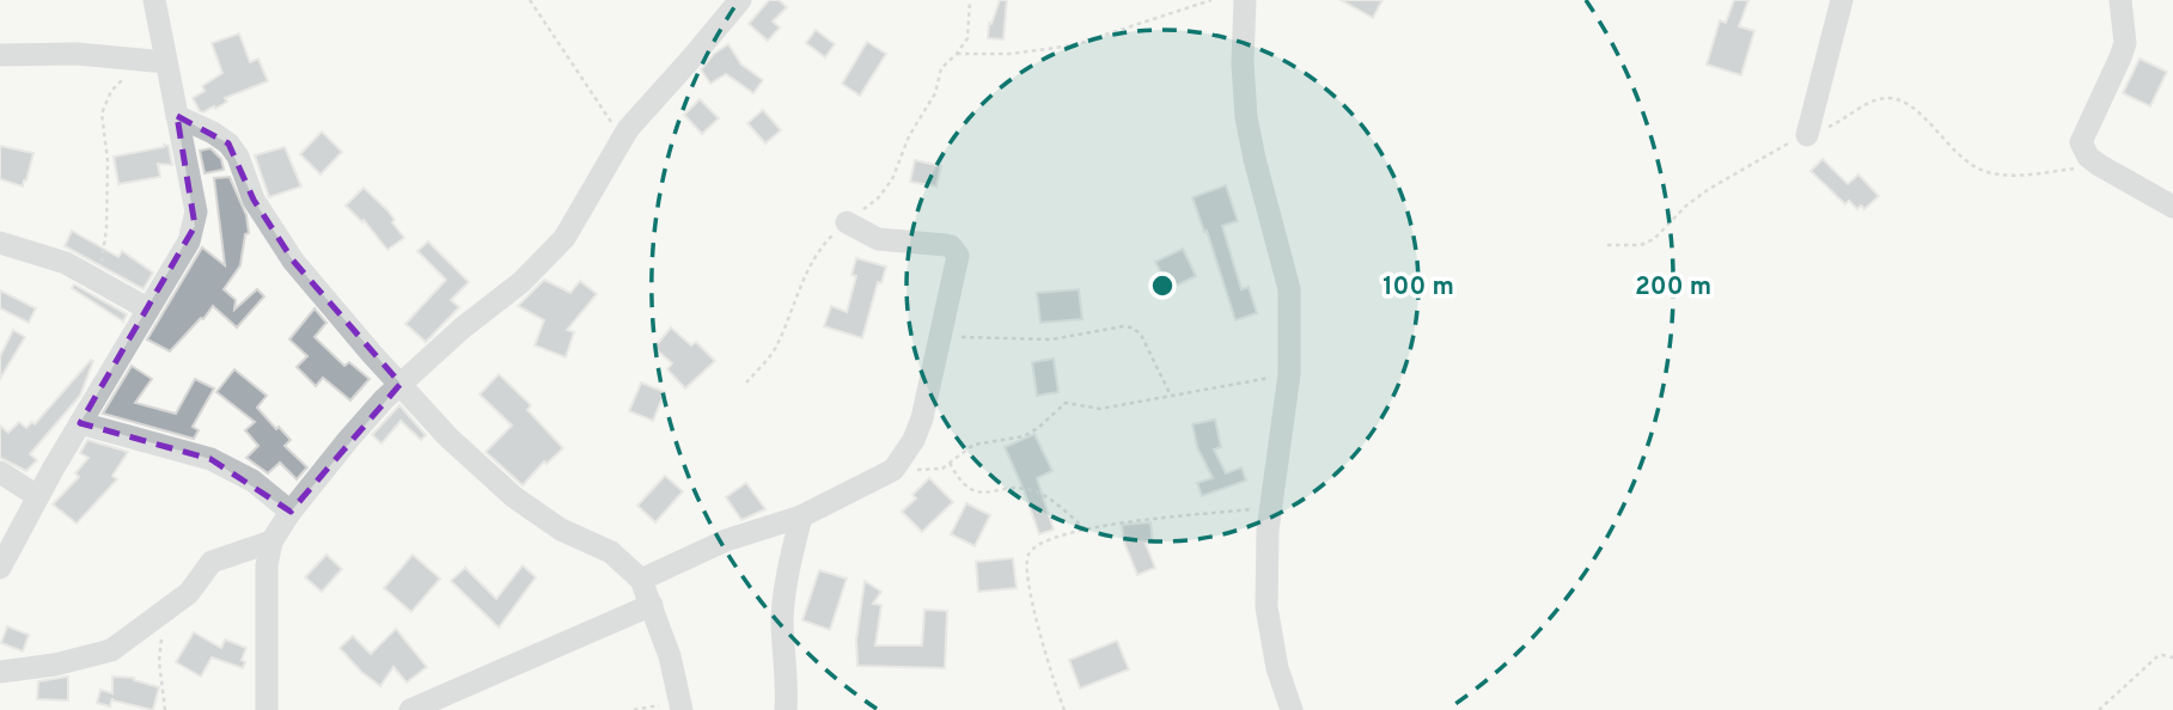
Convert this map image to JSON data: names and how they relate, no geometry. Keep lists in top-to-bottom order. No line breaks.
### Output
{"rings":["100 m","200 m"]}
